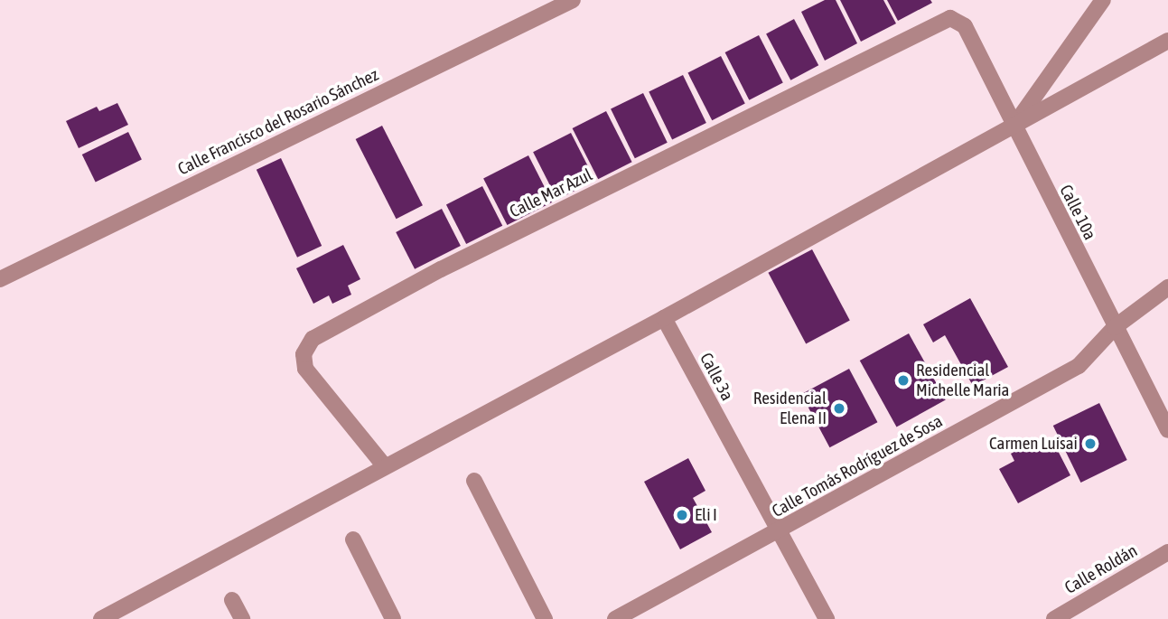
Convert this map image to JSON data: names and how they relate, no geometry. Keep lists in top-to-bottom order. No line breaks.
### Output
{"streets":{"street":["Calle Francisco del Rosario Sánchez","Calle Mar Azul","Calle 10a","Calle 3a","Calle Tomás Rodríguez de Sosa","Calle Roldán"]},"crossings":[["Calle Mar Azul","Calle 10a"],["Calle 10a","Calle Tomás Rodríguez de Sosa"],["Calle 3a","Calle Tomás Rodríguez de Sosa"]],"places":["Residencial Michelle Maria","Residencial Elena II","Carmen Luisai","Eli I"]}
